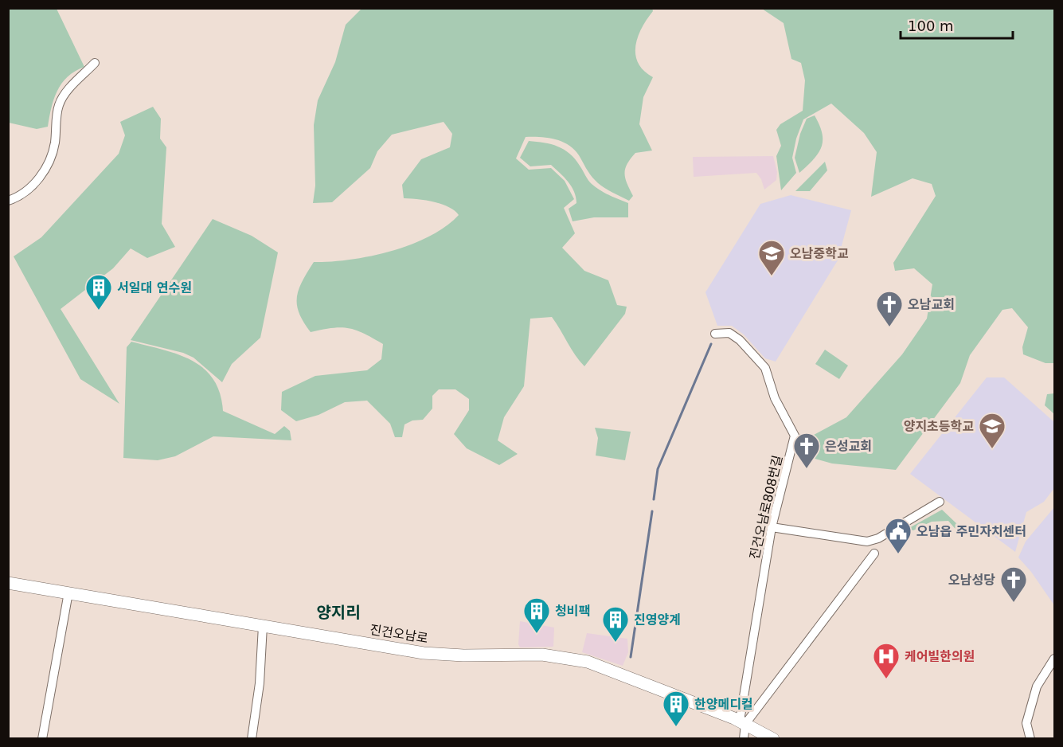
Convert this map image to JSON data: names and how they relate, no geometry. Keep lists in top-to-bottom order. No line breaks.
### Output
{"streets":{"main road":["진건오남로"],"street":["진건오남로808번길"]},"crossings":[["진건오남로808번길","진건오남로"]],"districts":["양지리"],"places":{"school or university":["오남중학교","양지초등학교"],"building":["서일대 연수원","청비팩","진영양계","한양메디컬"],"church":["오남교회","은성교회","오남성당"],"public building":["오남읍 주민자치센터"],"hospital":["케어빌한의원"]},"scale_bar":"100 m"}
